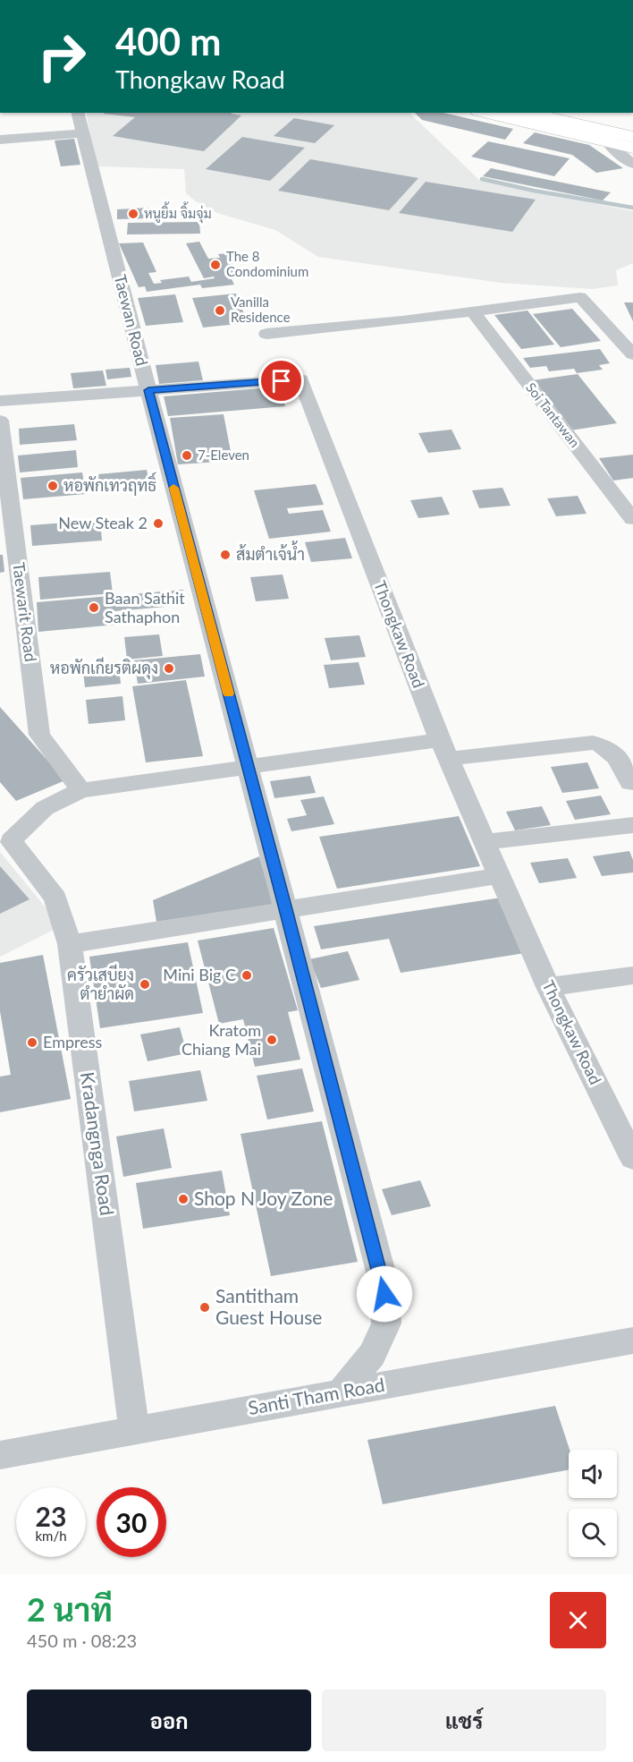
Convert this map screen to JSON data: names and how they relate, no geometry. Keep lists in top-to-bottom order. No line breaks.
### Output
{"streets":{"street":["Taewan Road","Soi Tantawan","Taewarit Road","Thongkaw Road","Kradangnga Road","Santi Tham Road"]},"crossings":[["Taewan Road","Thongkaw Road"],["Taewan Road","Santi Tham Road"],["Taewarit Road","Kradangnga Road"],["Kradangnga Road","Santi Tham Road"]],"places":["หนูยิ้ม จิ้มจุ่ม","The 8 Condominium","Vanilla Residence","7-Eleven","หอพักเทวฤทธิ์","New Steak 2","ส้มตำเจ้น้ำ","Baan Sathit Sathaphon","หอพักเกียรติผดุง","Mini Big C","ครัวเสบียง ตำยำผัด","Kratom Chiang Mai","Empress","Shop N Joy Zone","Santitham Guest House"],"page":{"turn":["400 m","Thongkaw Road"],"speed":"23 km/h","limit":"30","heading":["2 นาที","450 m · 08:23"],"buttons":["ออก","แชร์"]}}
